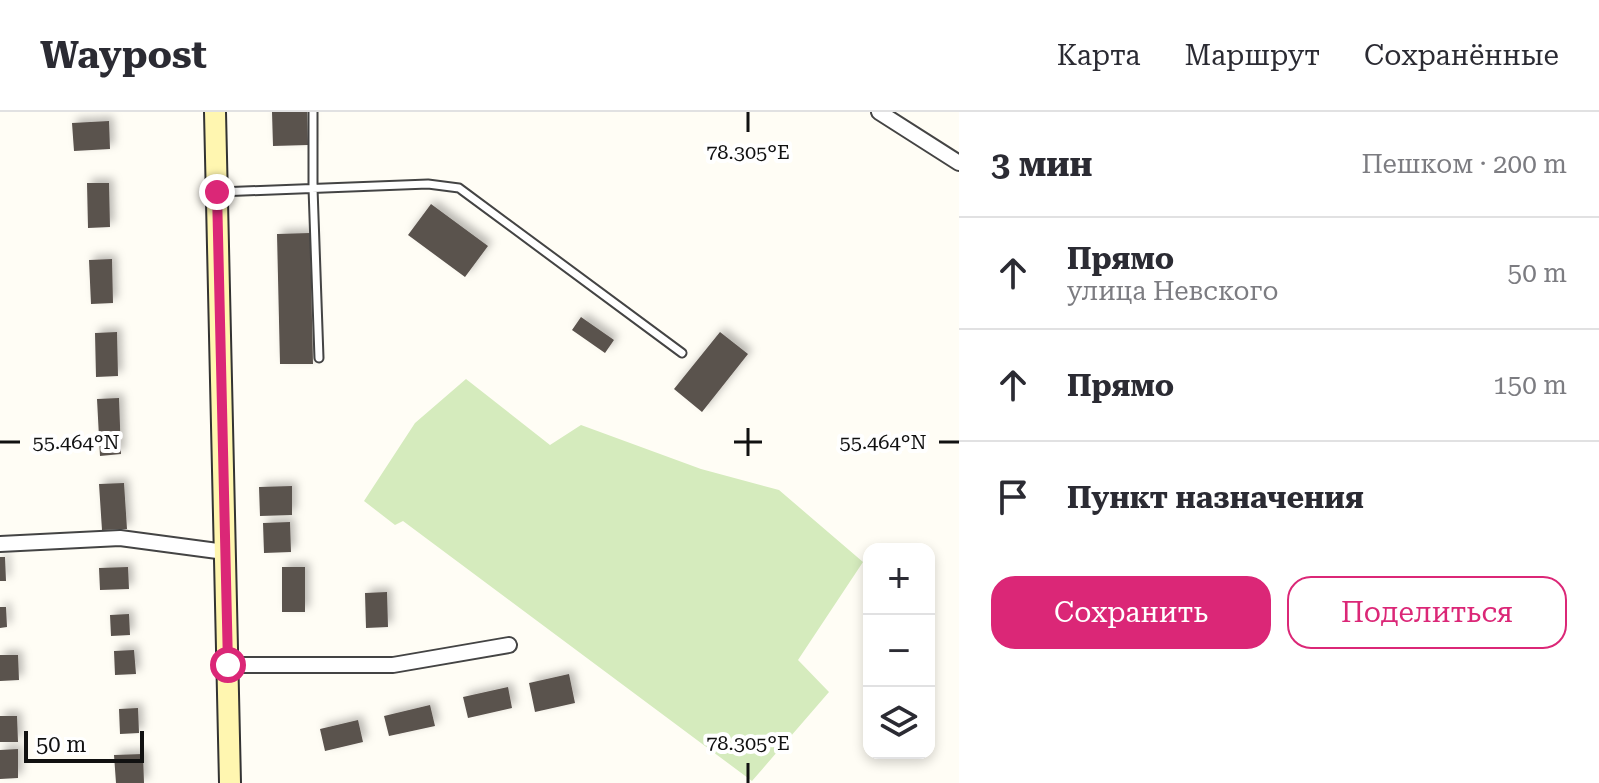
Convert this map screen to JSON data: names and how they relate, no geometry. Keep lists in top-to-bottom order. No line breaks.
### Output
{"scale_bar":"50 m","page":{"header":"Waypost","nav":["Карта","Маршрут","Сохранённые"],"heading":["3 мин","Пешком · 200 m"],"list":[["Прямо","улица Невского","50 m"],["Прямо","150 m"],"Пункт назначения"],"map_buttons":["+","−"],"buttons":["Сохранить","Поделиться"],"scale":"50 m"},"coordinates":["78.305°E","55.464°N"]}
